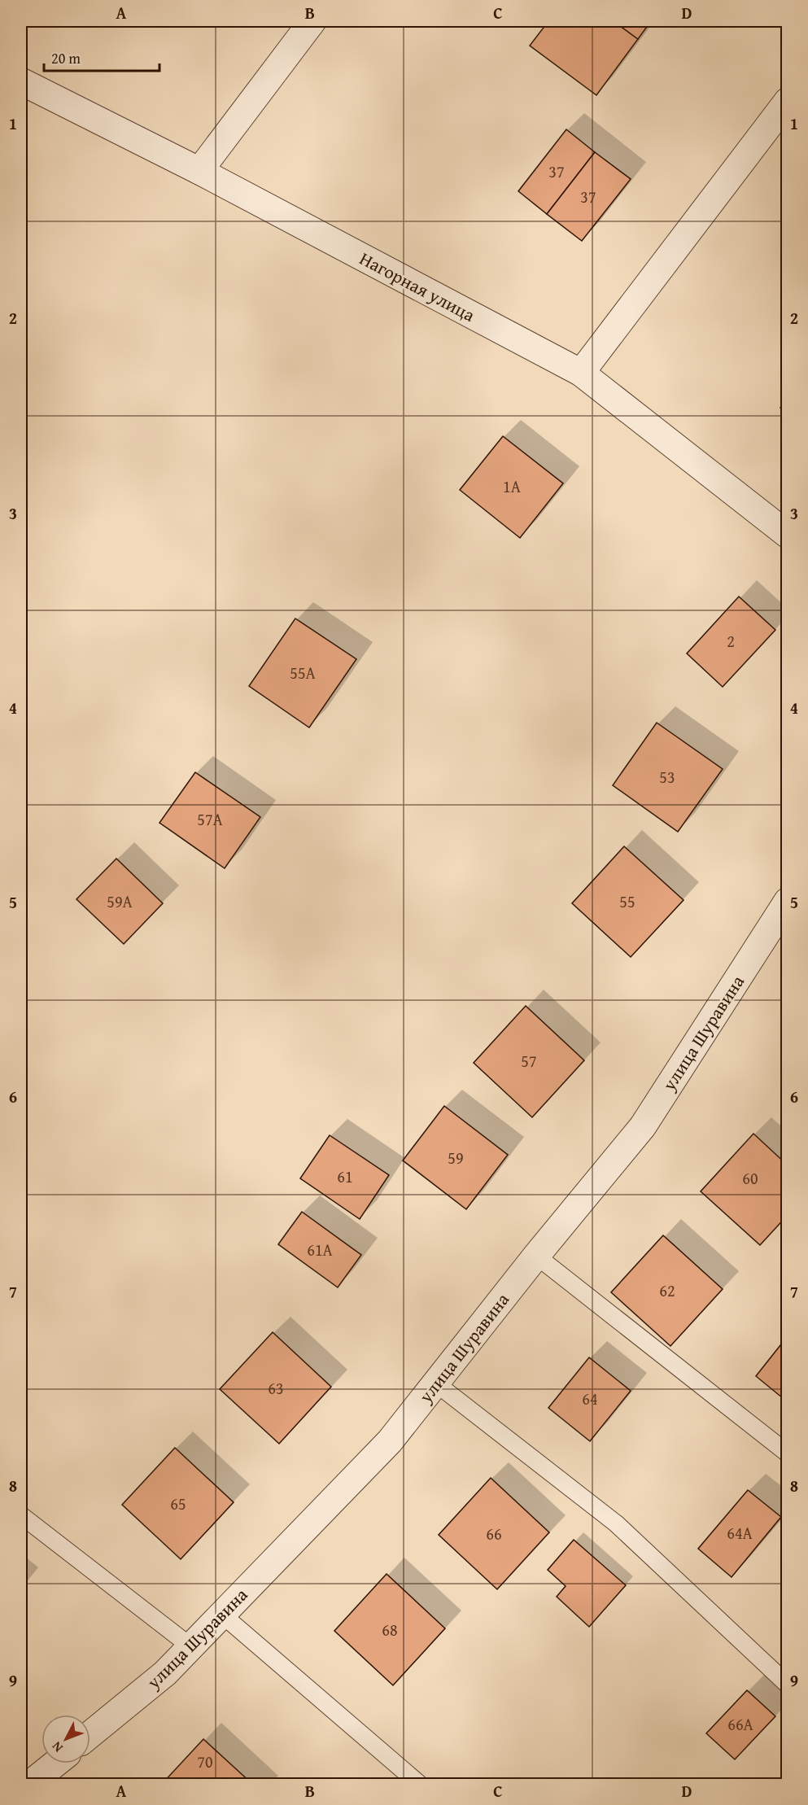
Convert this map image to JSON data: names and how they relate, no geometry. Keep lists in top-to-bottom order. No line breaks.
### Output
{"streets":{"street":["Нагорная улица","улица Шуравина"]},"house_numbers":["37","37","1А","2","55А","53","57А","59А","55","57","59","61","60","61А","62","63","64","65","64А","66","68","66А","70"],"scale_bar":"20 m","north":"bottom left","grid":{"columns":["A","B","C","D"],"rows":["1","2","3","4","5","6","7","8","9"]}}
